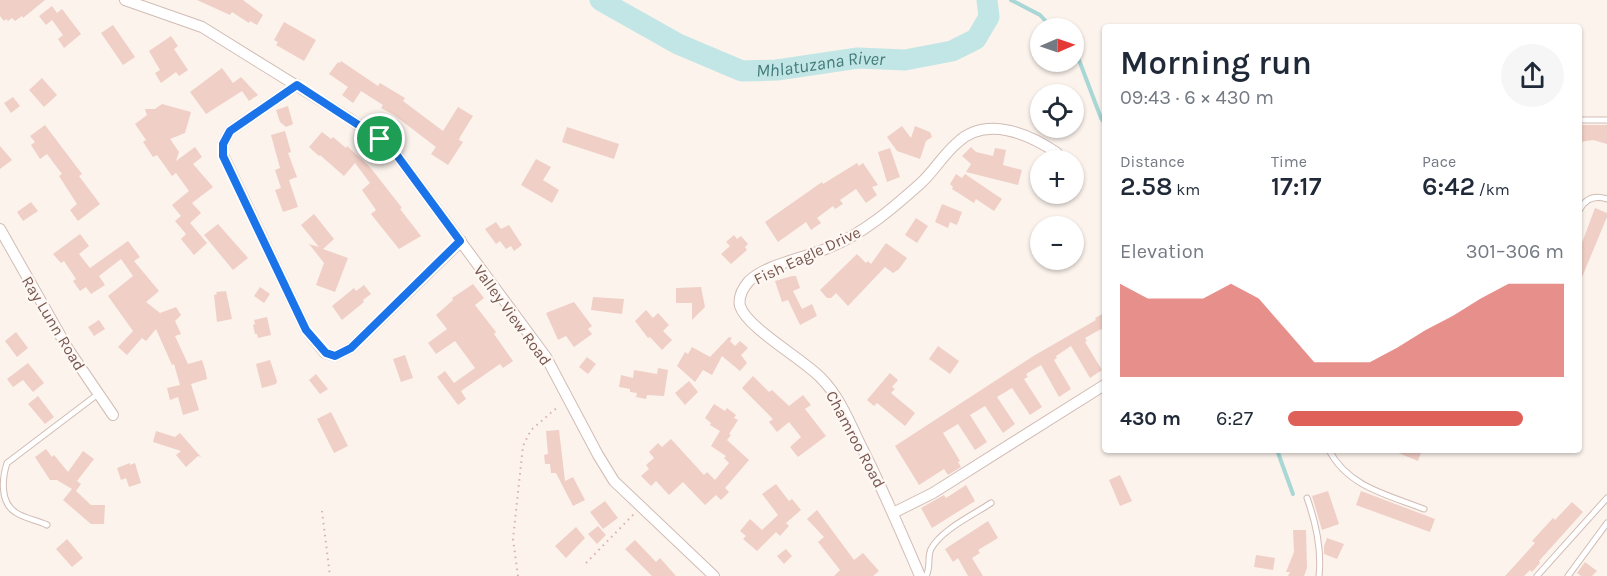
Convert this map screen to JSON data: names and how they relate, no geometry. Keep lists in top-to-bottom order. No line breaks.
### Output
{"streets":{"street":["Fish Eagle Drive","Valley View Road","Ray Lunn Road","Chamroo Road"]},"crossings":[["Fish Eagle Drive","Chamroo Road"]],"water":["Mhlatuzana River"],"north":"right","page":{"map_buttons":["+","−"],"heading":["Morning run","09:43 · 6 × 430 m"],"stats":[["Distance","2.58 km"],["Time","17:17"],["Pace","6:42 /km"]],"chart":["Elevation","301–306 m"],"list":[{"name":"430 m","note":"6:27"}]}}
